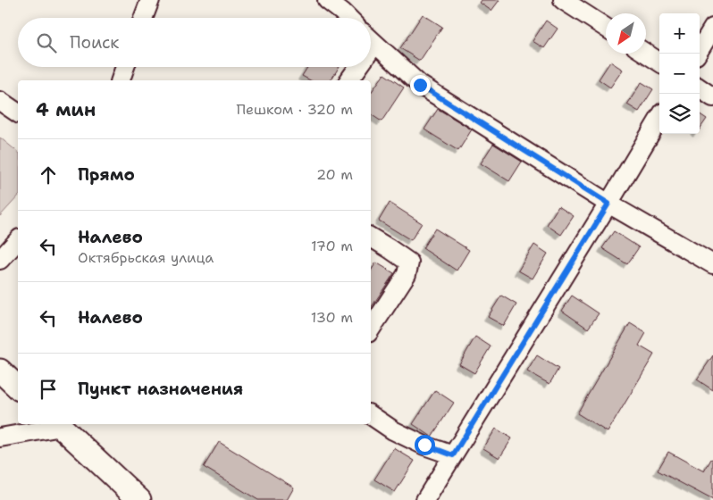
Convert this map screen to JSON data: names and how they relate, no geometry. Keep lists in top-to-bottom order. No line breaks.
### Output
{"north":"bottom left","page":{"map_buttons":["+","−"],"search":"Поиск","heading":["4 мин","Пешком · 320 m"],"list":[["Прямо","20 m"],["Налево","Октябрьская улица","170 m"],["Налево","130 m"],"Пункт назначения"]}}
